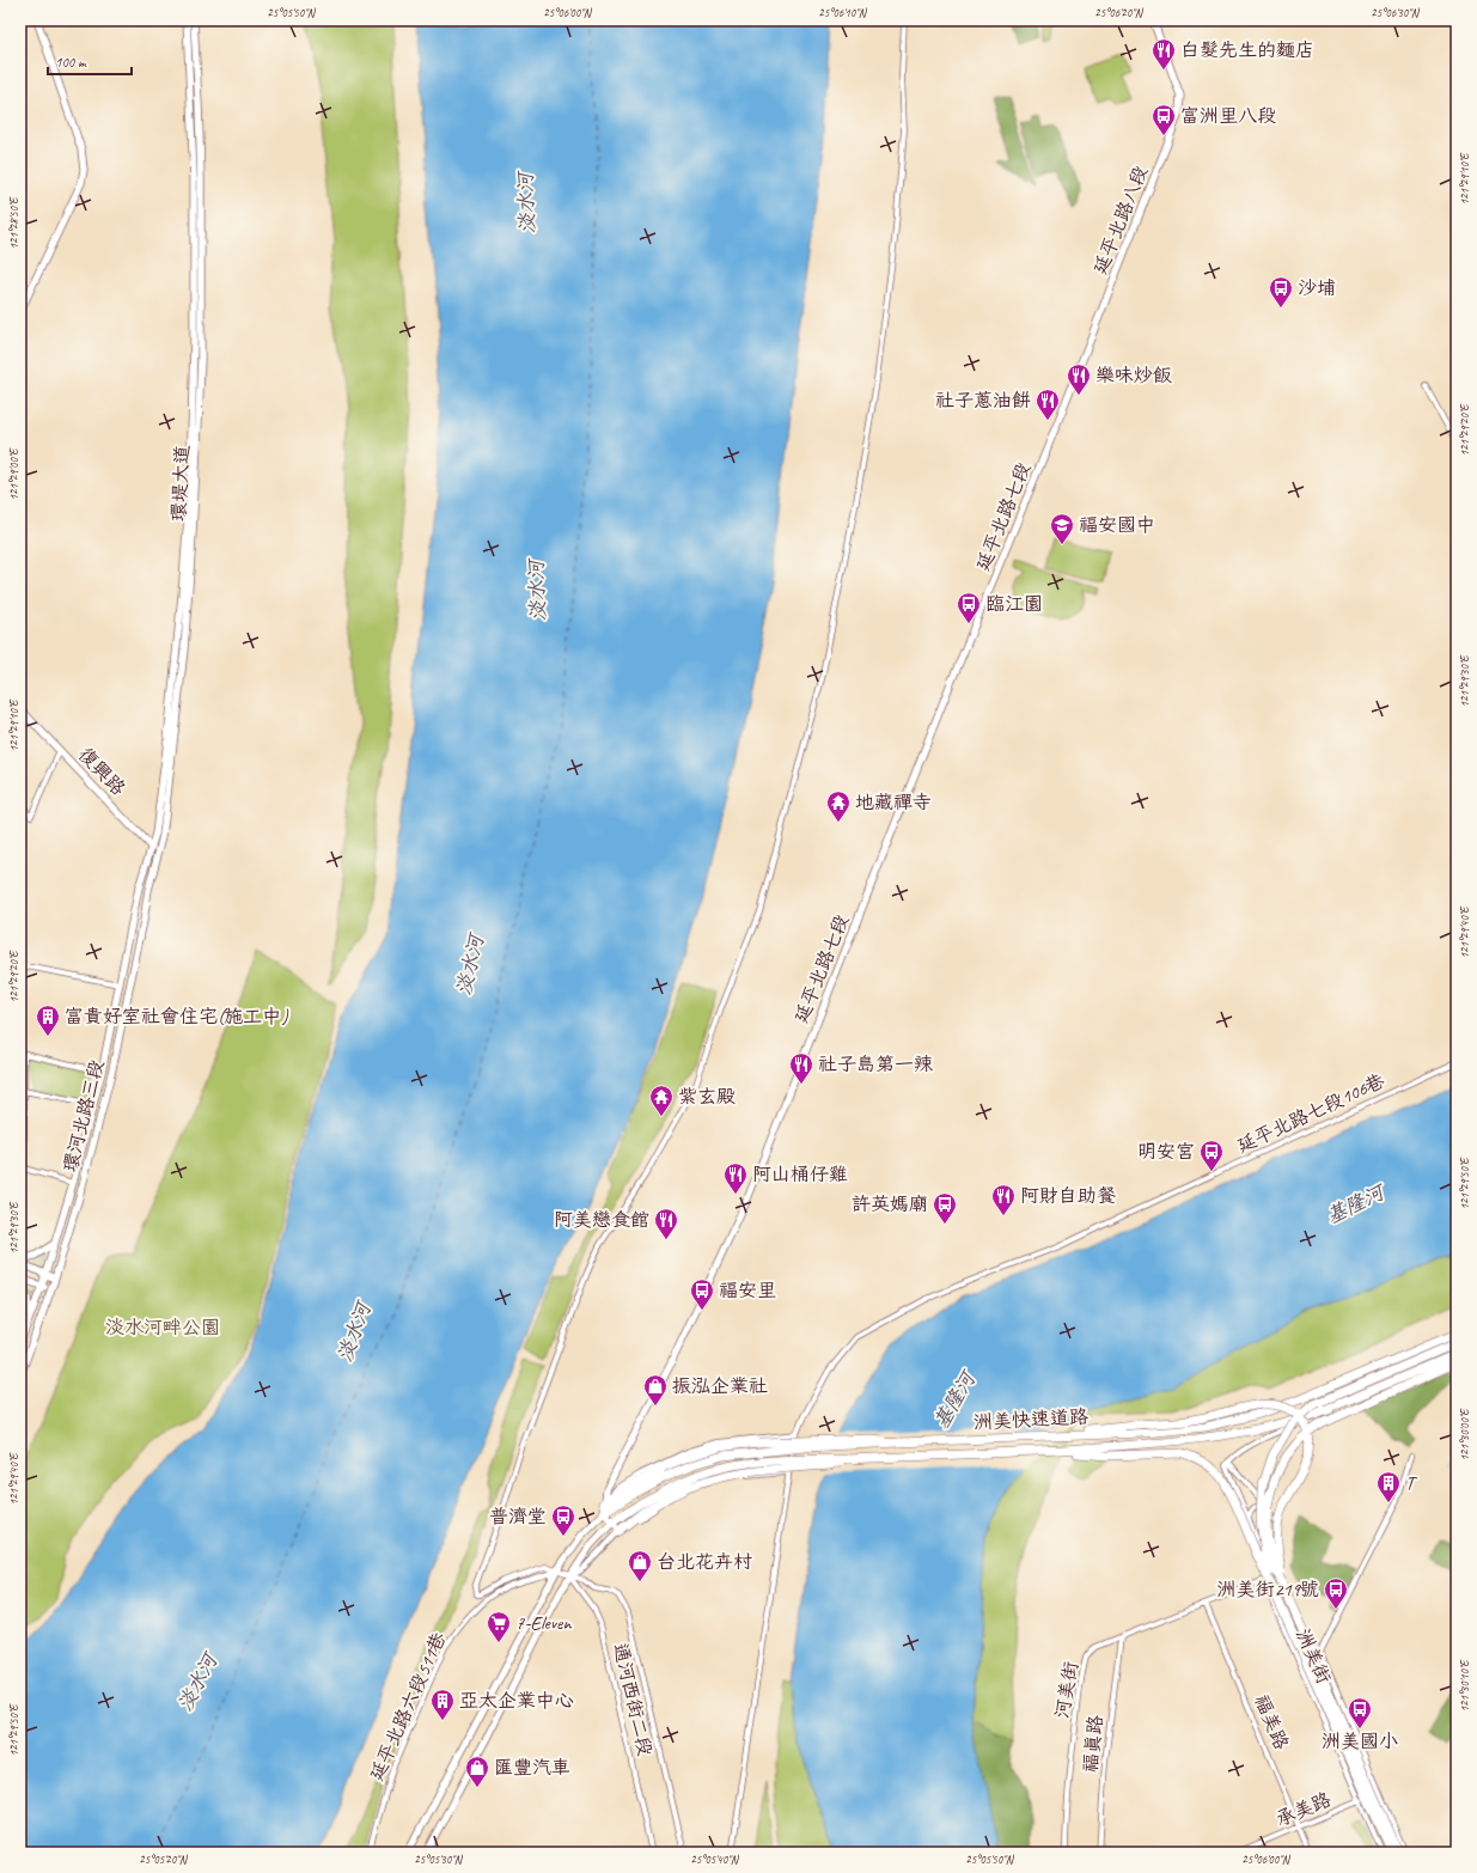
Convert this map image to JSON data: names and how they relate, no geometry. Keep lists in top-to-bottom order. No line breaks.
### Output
{"streets":{"highway":["洲美快速道路"],"street":["延平北路八段","環堤大道","延平北路七段","復興路","延平北路七段106巷","環河北路三段","洲美街","河美街","通河西街二段","延平北路六段511巷","福美路","福真路","承美路"]},"crossings":[["延平北路八段","延平北路七段"],["環堤大道","復興路"],["環堤大道","環河北路三段"],["延平北路七段","洲美快速道路"],["復興路","環河北路三段"],["洲美街","河美街"],["洲美街","承美路"],["河美街","福美路"],["河美街","福真路"],["福美路","承美路"]],"water":["淡水河","基隆河"],"parks":["淡水河畔公園"],"places":{"restaurant":["白髮先生的麵店","樂味炒飯","社子蔥油餅","社子島第一辣","阿山桶仔雞","阿財自助餐","阿美戀食館"],"bus stop":["富洲里八段","沙埔","臨江園","明安宮","許英媽廟","福安里","普濟堂","洲美街219號","洲美國小"],"school or university":["福安國中"],"temple":["地藏禪寺","紫玄殿"],"building":["富貴好室社會住宅(施工中)","T","亞太企業中心"],"shop":["振泓企業社","台北花卉村","匯豐汽車"],"supermarket":["7-Eleven"]},"scale_bar":"100 m","coordinates":["25°05'50\"N","25°06'00\"N","25°06'10\"N","25°06'20\"N","25°06'30\"N","121°29'10\"E","121°28'50\"E","121°29'20\"E","121°29'00\"E","121°29'30\"E","121°29'40\"E","121°29'50\"E","121°30'00\"E","121°30'10\"E","25°05'20\"N","25°05'30\"N","25°05'40\"N"]}
